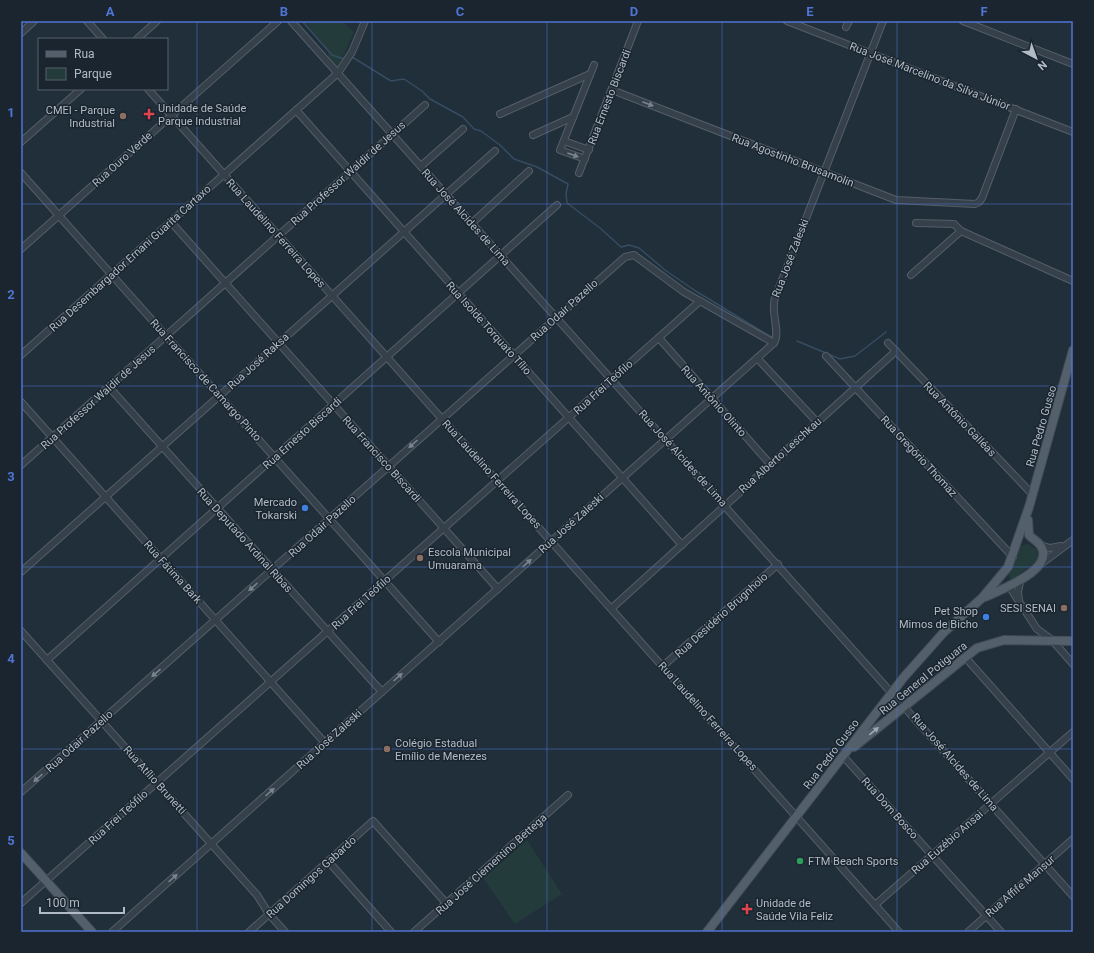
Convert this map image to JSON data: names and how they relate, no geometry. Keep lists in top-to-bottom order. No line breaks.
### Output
{"streets":{"main road":["Rua Pedro Gusso","Rua General Potiguara"],"street":["Rua José Marcelino da Silva Júnior","Rua Ernesto Biscardi","Rua Ouro Verde","Rua Agostinho Brusamolin","Rua Professor Waldir de Jesus","Rua José Alcides de Lima","Rua Laudelino Ferreira Lopes","Rua Desembargador Ernani Guarita Cartaxo","Rua José Zaleski","Rua Odair Pazello","Rua Isolde Torquato Tílio","Rua José Raksa","Rua Francisco de Camargo Pinto","Rua Frei Teófilo","Rua Antônio Olinto","Rua Antônio Galléas","Rua Alberto Leschkau","Rua Gregório Thomaz","Rua Francisco Biscardi","Rua Deputado Ardinal Ribas","Rua Fátima Bark","Rua Desidério Brugnholo","Rua Atílio Brunetti","Rua Dom Bosco","Rua Euzébio Ansai","Rua José Clementino Bettega","Rua Domingos Gabardo","Rua Affife Mansur"]},"crossings":[["Rua José Marcelino da Silva Júnior","Rua Agostinho Brusamolin"],["Rua José Marcelino da Silva Júnior","Rua José Zaleski"],["Rua Ernesto Biscardi","Rua Agostinho Brusamolin"],["Rua Ernesto Biscardi","Rua José Alcides de Lima"],["Rua Ernesto Biscardi","Rua Laudelino Ferreira Lopes"],["Rua Ernesto Biscardi","Rua Isolde Torquato Tílio"],["Rua Ernesto Biscardi","Rua Francisco de Camargo Pinto"],["Rua Ernesto Biscardi","Rua Francisco Biscardi"],["Rua Ernesto Biscardi","Rua Deputado Ardinal Ribas"],["Rua Ernesto Biscardi","Rua Fátima Bark"],["Rua Ernesto Biscardi","Rua Atílio Brunetti"],["Rua Ouro Verde","Rua Laudelino Ferreira Lopes"],["Rua Ouro Verde","Rua Francisco de Camargo Pinto"],["Rua Agostinho Brusamolin","Rua José Zaleski"],["Rua Professor Waldir de Jesus","Rua José Alcides de Lima"],["Rua Professor Waldir de Jesus","Rua Laudelino Ferreira Lopes"],["Rua Professor Waldir de Jesus","Rua Isolde Torquato Tílio"],["Rua Professor Waldir de Jesus","Rua Francisco de Camargo Pinto"],["Rua Professor Waldir de Jesus","Rua Francisco Biscardi"],["Rua Professor Waldir de Jesus","Rua Deputado Ardinal Ribas"],["Rua Professor Waldir de Jesus","Rua Fátima Bark"],["Rua José Alcides de Lima","Rua Desembargador Ernani Guarita Cartaxo"],["Rua José Alcides de Lima","Rua José Zaleski"],["Rua José Alcides de Lima","Rua Odair Pazello"],["Rua José Alcides de Lima","Rua José Raksa"],["Rua José Alcides de Lima","Rua Frei Teófilo"],["Rua José Alcides de Lima","Rua Pedro Gusso"],["Rua José Alcides de Lima","Rua Alberto Leschkau"],["Rua José Alcides de Lima","Rua Desidério Brugnholo"],["Rua José Alcides de Lima","Rua General Potiguara"],["Rua José Alcides de Lima","Rua Euzébio Ansai"],["Rua José Alcides de Lima","Rua Affife Mansur"],["Rua Laudelino Ferreira Lopes","Rua Desembargador Ernani Guarita Cartaxo"],["Rua Laudelino Ferreira Lopes","Rua José Zaleski"],["Rua Laudelino Ferreira Lopes","Rua Odair Pazello"],["Rua Laudelino Ferreira Lopes","Rua José Raksa"],["Rua Laudelino Ferreira Lopes","Rua Frei Teófilo"],["Rua Laudelino Ferreira Lopes","Rua Pedro Gusso"],["Rua Laudelino Ferreira Lopes","Rua Alberto Leschkau"],["Rua Laudelino Ferreira Lopes","Rua Desidério Brugnholo"],["Rua Laudelino Ferreira Lopes","Rua Euzébio Ansai"],["Rua Desembargador Ernani Guarita Cartaxo","Rua Isolde Torquato Tílio"],["Rua Desembargador Ernani Guarita Cartaxo","Rua Francisco de Camargo Pinto"],["Rua Desembargador Ernani Guarita Cartaxo","Rua Francisco Biscardi"],["Rua José Zaleski","Rua Isolde Torquato Tílio"],["Rua José Zaleski","Rua Francisco de Camargo Pinto"],["Rua José Zaleski","Rua Antônio Olinto"],["Rua José Zaleski","Rua Francisco Biscardi"],["Rua José Zaleski","Rua Deputado Ardinal Ribas"],["Rua José Zaleski","Rua Fátima Bark"],["Rua José Zaleski","Rua Atílio Brunetti"],["Rua Odair Pazello","Rua Isolde Torquato Tílio"],["Rua Odair Pazello","Rua Francisco de Camargo Pinto"],["Rua Odair Pazello","Rua Frei Teófilo"],["Rua Odair Pazello","Rua Francisco Biscardi"],["Rua Odair Pazello","Rua Deputado Ardinal Ribas"],["Rua Odair Pazello","Rua Fátima Bark"],["Rua Odair Pazello","Rua Atílio Brunetti"],["Rua Isolde Torquato Tílio","Rua José Raksa"],["Rua Isolde Torquato Tílio","Rua Frei Teófilo"],["Rua Isolde Torquato Tílio","Rua Alberto Leschkau"],["Rua José Raksa","Rua Francisco de Camargo Pinto"],["Rua José Raksa","Rua Francisco Biscardi"],["Rua José Raksa","Rua Deputado Ardinal Ribas"],["Rua José Raksa","Rua Fátima Bark"],["Rua Francisco de Camargo Pinto","Rua Frei Teófilo"],["Rua Frei Teófilo","Rua Antônio Olinto"],["Rua Frei Teófilo","Rua Francisco Biscardi"],["Rua Frei Teófilo","Rua Deputado Ardinal Ribas"],["Rua Frei Teófilo","Rua Fátima Bark"],["Rua Frei Teófilo","Rua Atílio Brunetti"],["Rua Antônio Olinto","Rua Alberto Leschkau"],["Rua Antônio Galléas","Rua Pedro Gusso"],["Rua Antônio Galléas","Rua Alberto Leschkau"],["Rua Pedro Gusso","Rua Gregório Thomaz"],["Rua Pedro Gusso","Rua General Potiguara"],["Rua Pedro Gusso","Rua Dom Bosco"],["Rua Alberto Leschkau","Rua Gregório Thomaz"],["Rua General Potiguara","Rua Dom Bosco"],["Rua Atílio Brunetti","Rua Domingos Gabardo"],["Rua Dom Bosco","Rua Euzébio Ansai"],["Rua Dom Bosco","Rua Affife Mansur"],["Rua José Clementino Bettega","Rua Domingos Gabardo"]],"one_way":["Rua Agostinho Brusamolin","Rua José Zaleski","Rua Odair Pazello"],"places":{"health":["Unidade de Saúde Parque Industrial","Unidade de Saúde Vila Feliz"],"other":["CMEI - Parque Industrial","Mercado Tokarski","Escola Municipal Umuarama","SESI SENAI","Pet Shop Mimos de Bicho","Colégio Estadual Emílio de Menezes","FTM Beach Sports"]},"legend":["Rua","Parque"],"scale_bar":"100 m","north":"bottom right","grid":{"columns":["A","B","C","D","E","F"],"rows":["1","2","3","4","5"]}}
